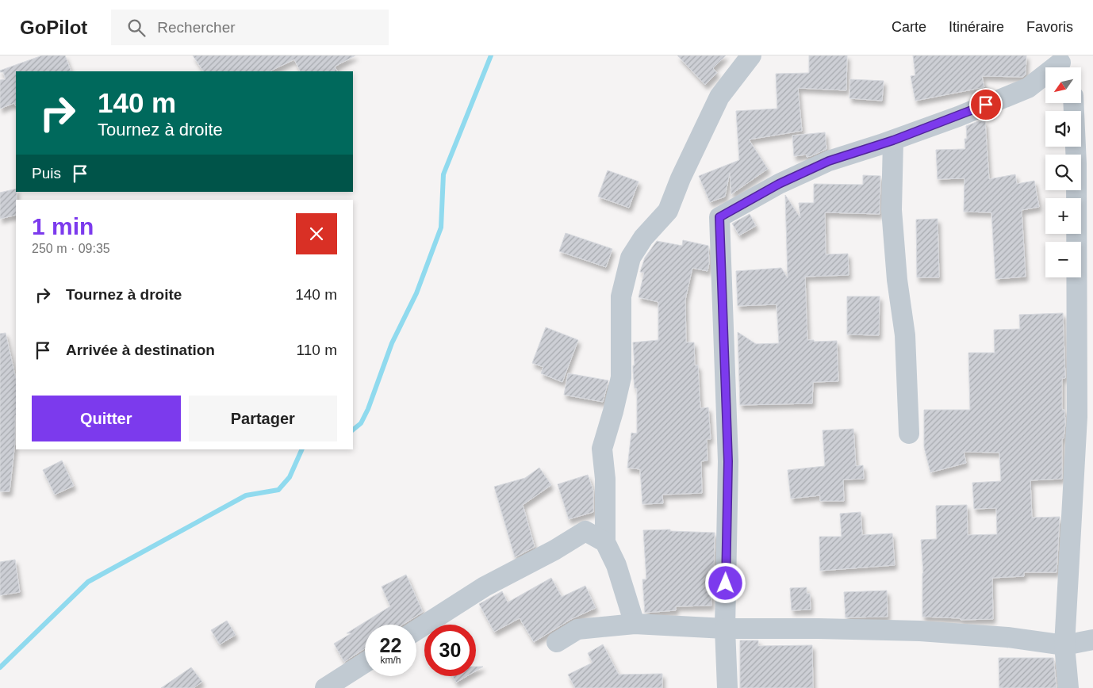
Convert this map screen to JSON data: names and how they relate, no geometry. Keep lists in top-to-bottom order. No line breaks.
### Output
{"north":"bottom left","page":{"header":"GoPilot","search":"Rechercher","nav":["Carte","Itinéraire","Favoris"],"map_buttons":["+","−"],"turn":["140 m","Tournez à droite"],"then":"Puis","heading":["1 min","250 m · 09:35"],"list":[{"name":"Tournez à droite","value":"140 m"},{"name":"Arrivée à destination","value":"110 m"}],"buttons":["Quitter","Partager"],"speed":"22 km/h","limit":"30"}}
